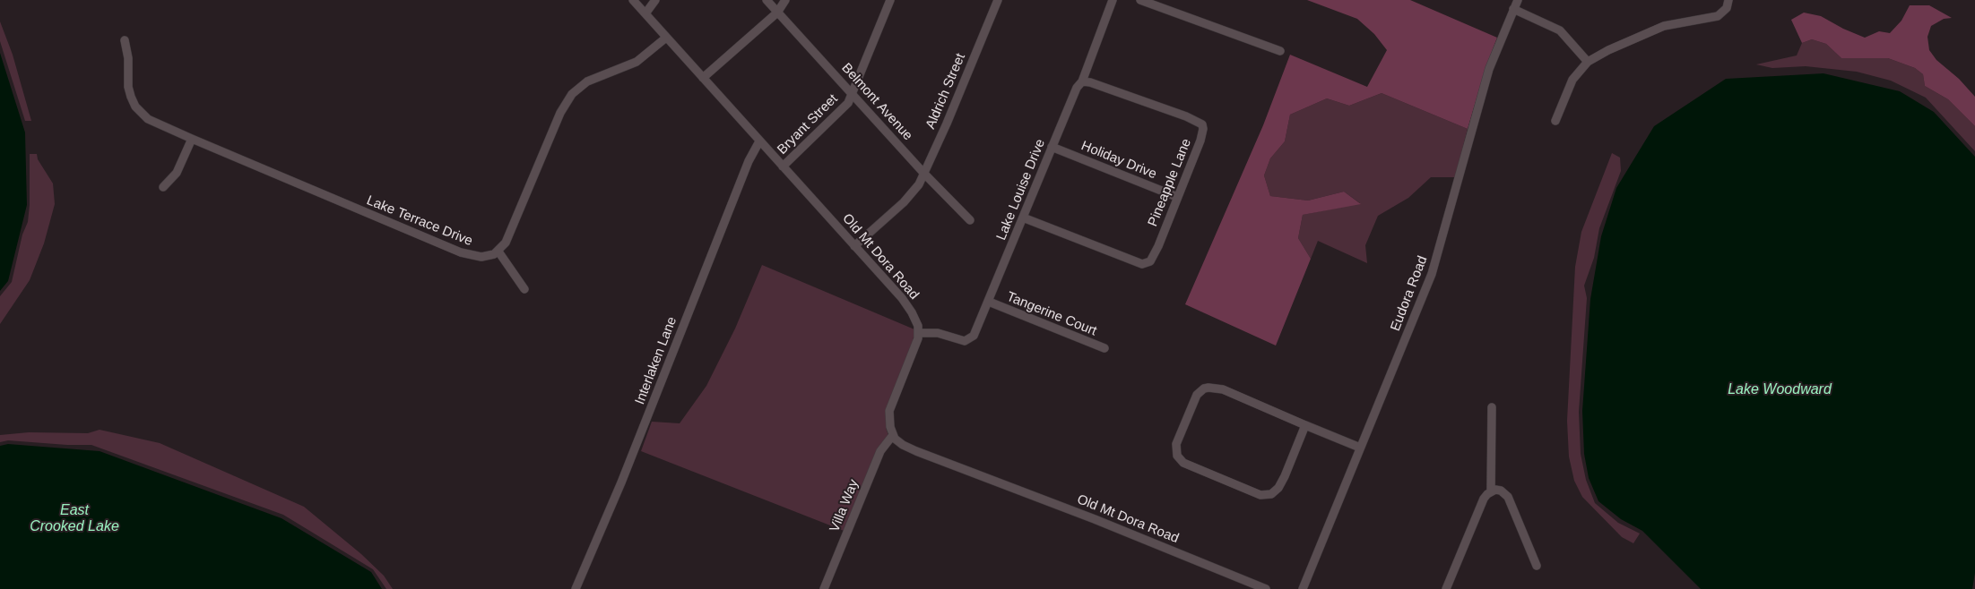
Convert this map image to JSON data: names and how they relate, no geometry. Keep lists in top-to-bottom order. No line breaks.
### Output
{"streets":{"street":["Aldrich Street","Belmont Avenue","Bryant Street","Holiday Drive","Pineapple Lane","Lake Louise Drive","Lake Terrace Drive","Old Mt Dora Road","Eudora Road","Tangerine Court","Interlaken Lane","Villa Way"]},"crossings":[["Aldrich Street","Belmont Avenue"],["Aldrich Street","Old Mt Dora Road"],["Belmont Avenue","Bryant Street"],["Bryant Street","Old Mt Dora Road"],["Holiday Drive","Pineapple Lane"],["Holiday Drive","Lake Louise Drive"],["Pineapple Lane","Lake Louise Drive"],["Lake Louise Drive","Old Mt Dora Road"],["Lake Louise Drive","Tangerine Court"],["Old Mt Dora Road","Interlaken Lane"],["Old Mt Dora Road","Villa Way"]],"water":["Lake Woodward","East Crooked Lake"]}
